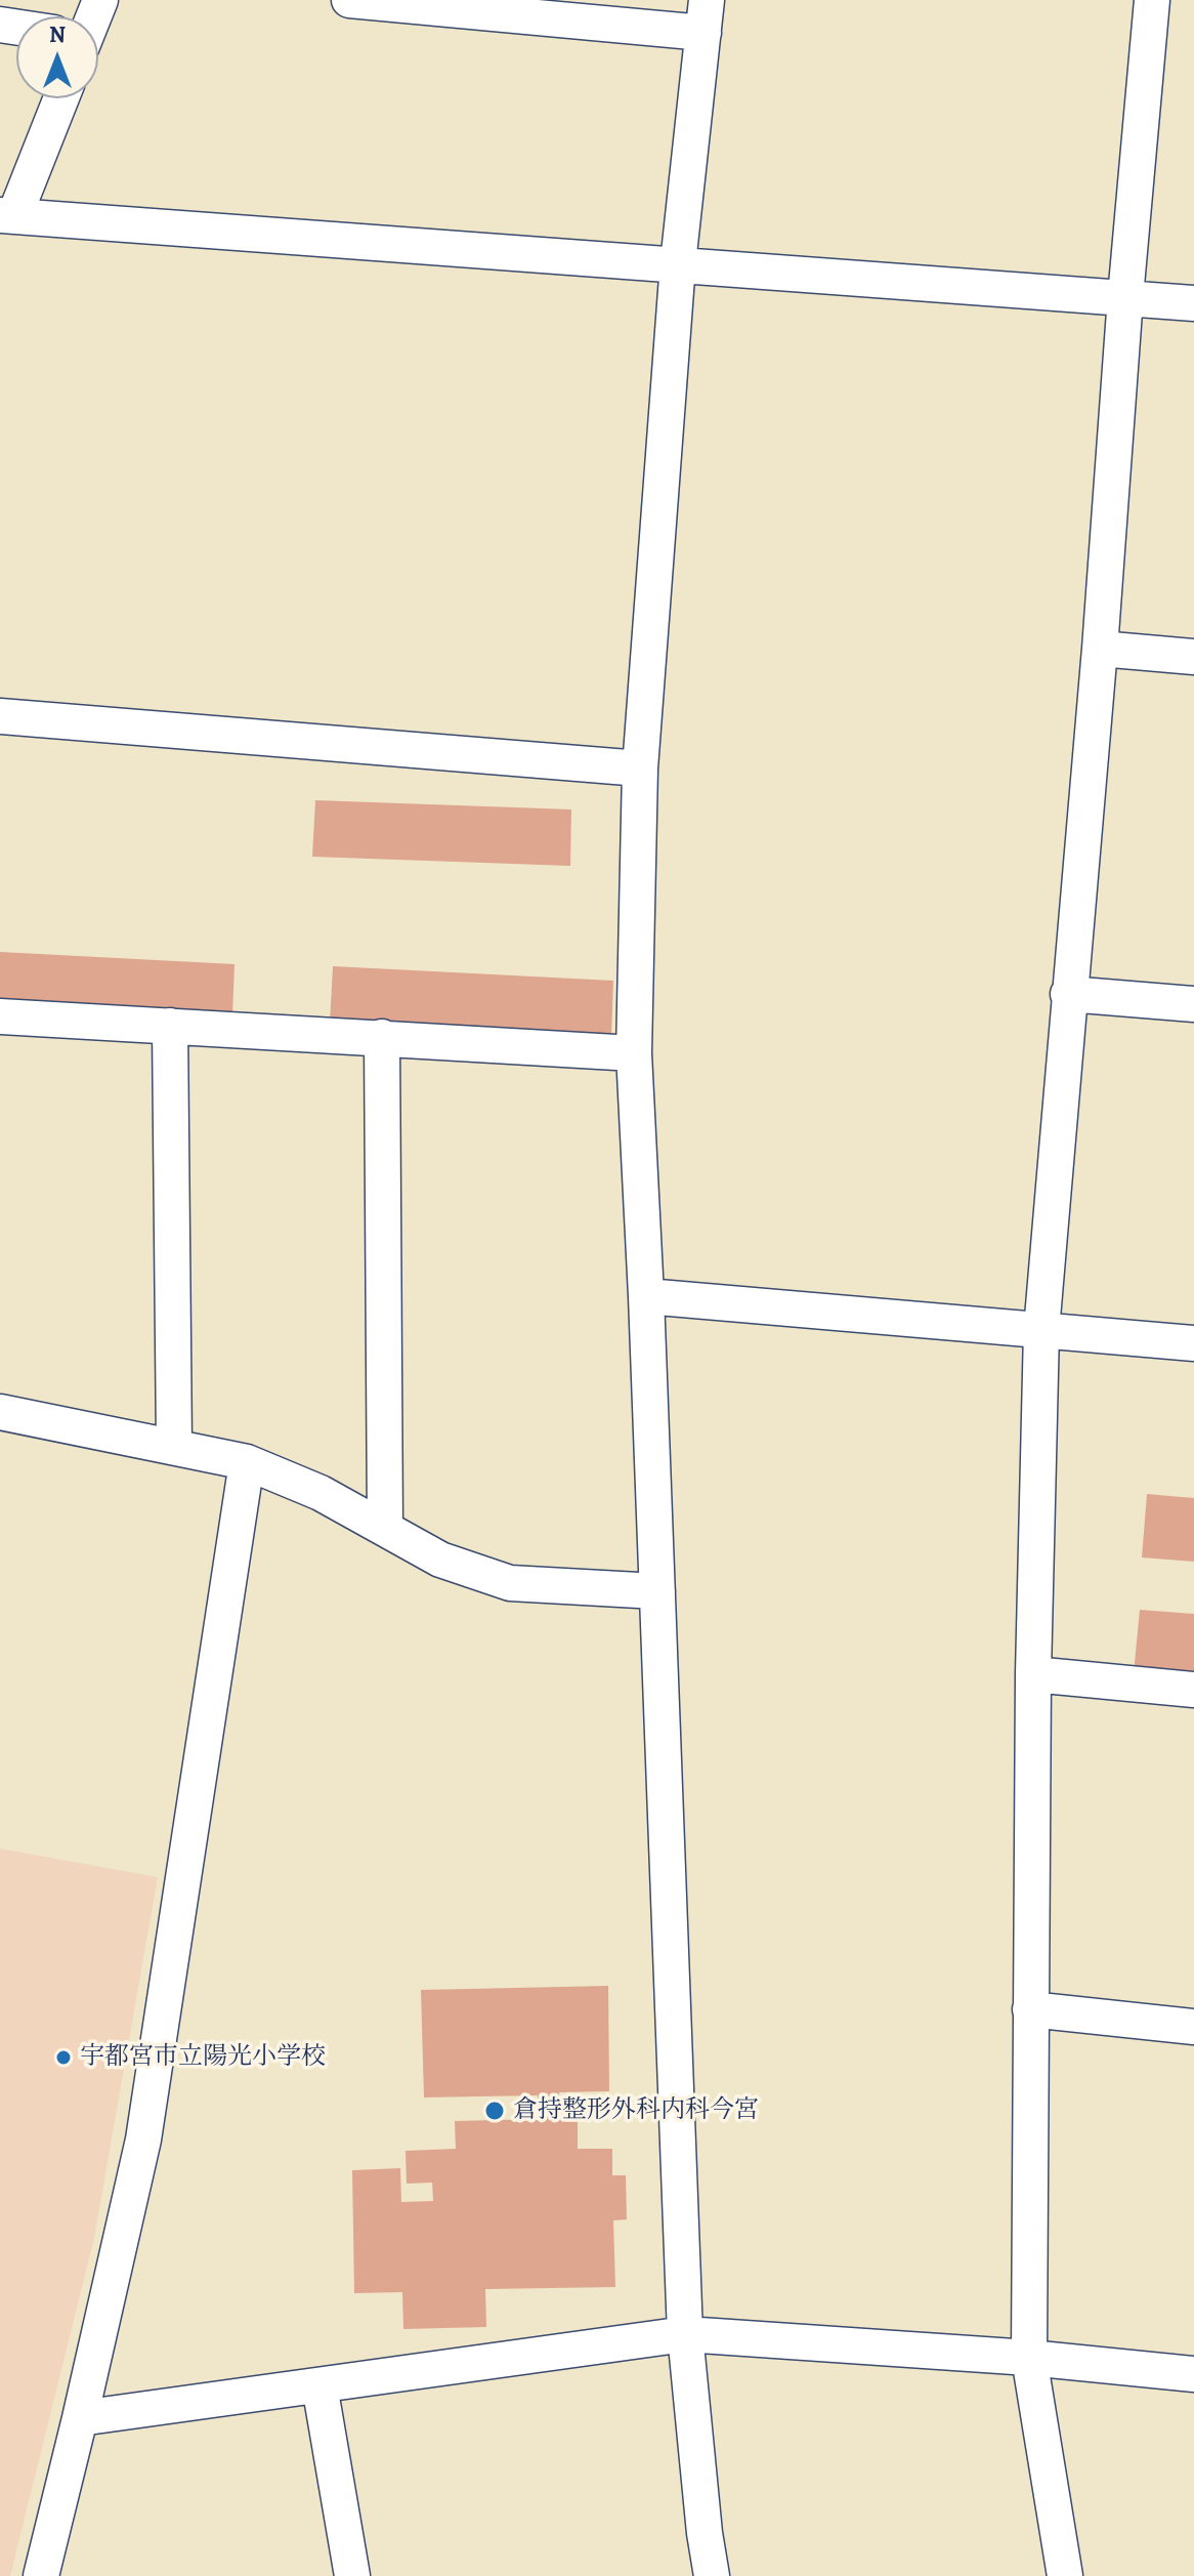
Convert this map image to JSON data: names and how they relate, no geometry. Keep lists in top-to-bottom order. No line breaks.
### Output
{"places":["宇都宮市立陽光小学校","倉持整形外科内科今宮"],"north":"top"}
